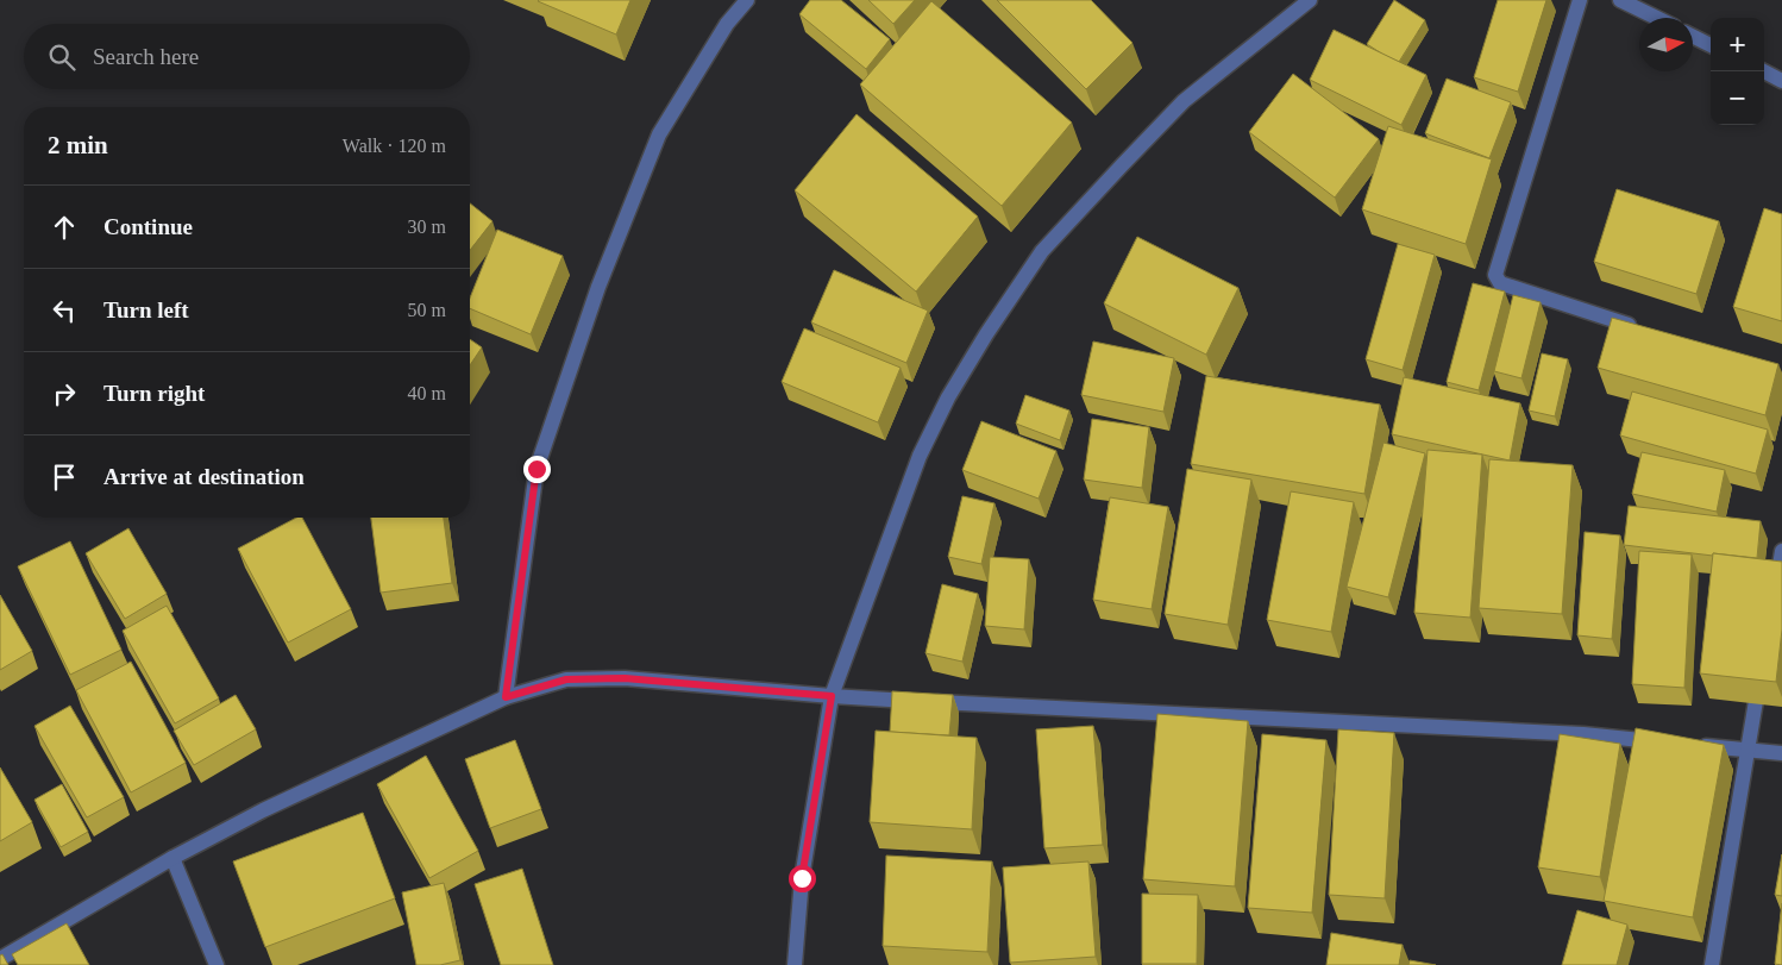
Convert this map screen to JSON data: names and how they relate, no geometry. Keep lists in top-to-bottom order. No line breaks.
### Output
{"north":"right","page":{"map_buttons":["+","−"],"search":"Search here","heading":["2 min","Walk · 120 m"],"list":[["Continue","30 m"],["Turn left","50 m"],["Turn right","40 m"],"Arrive at destination"]}}
